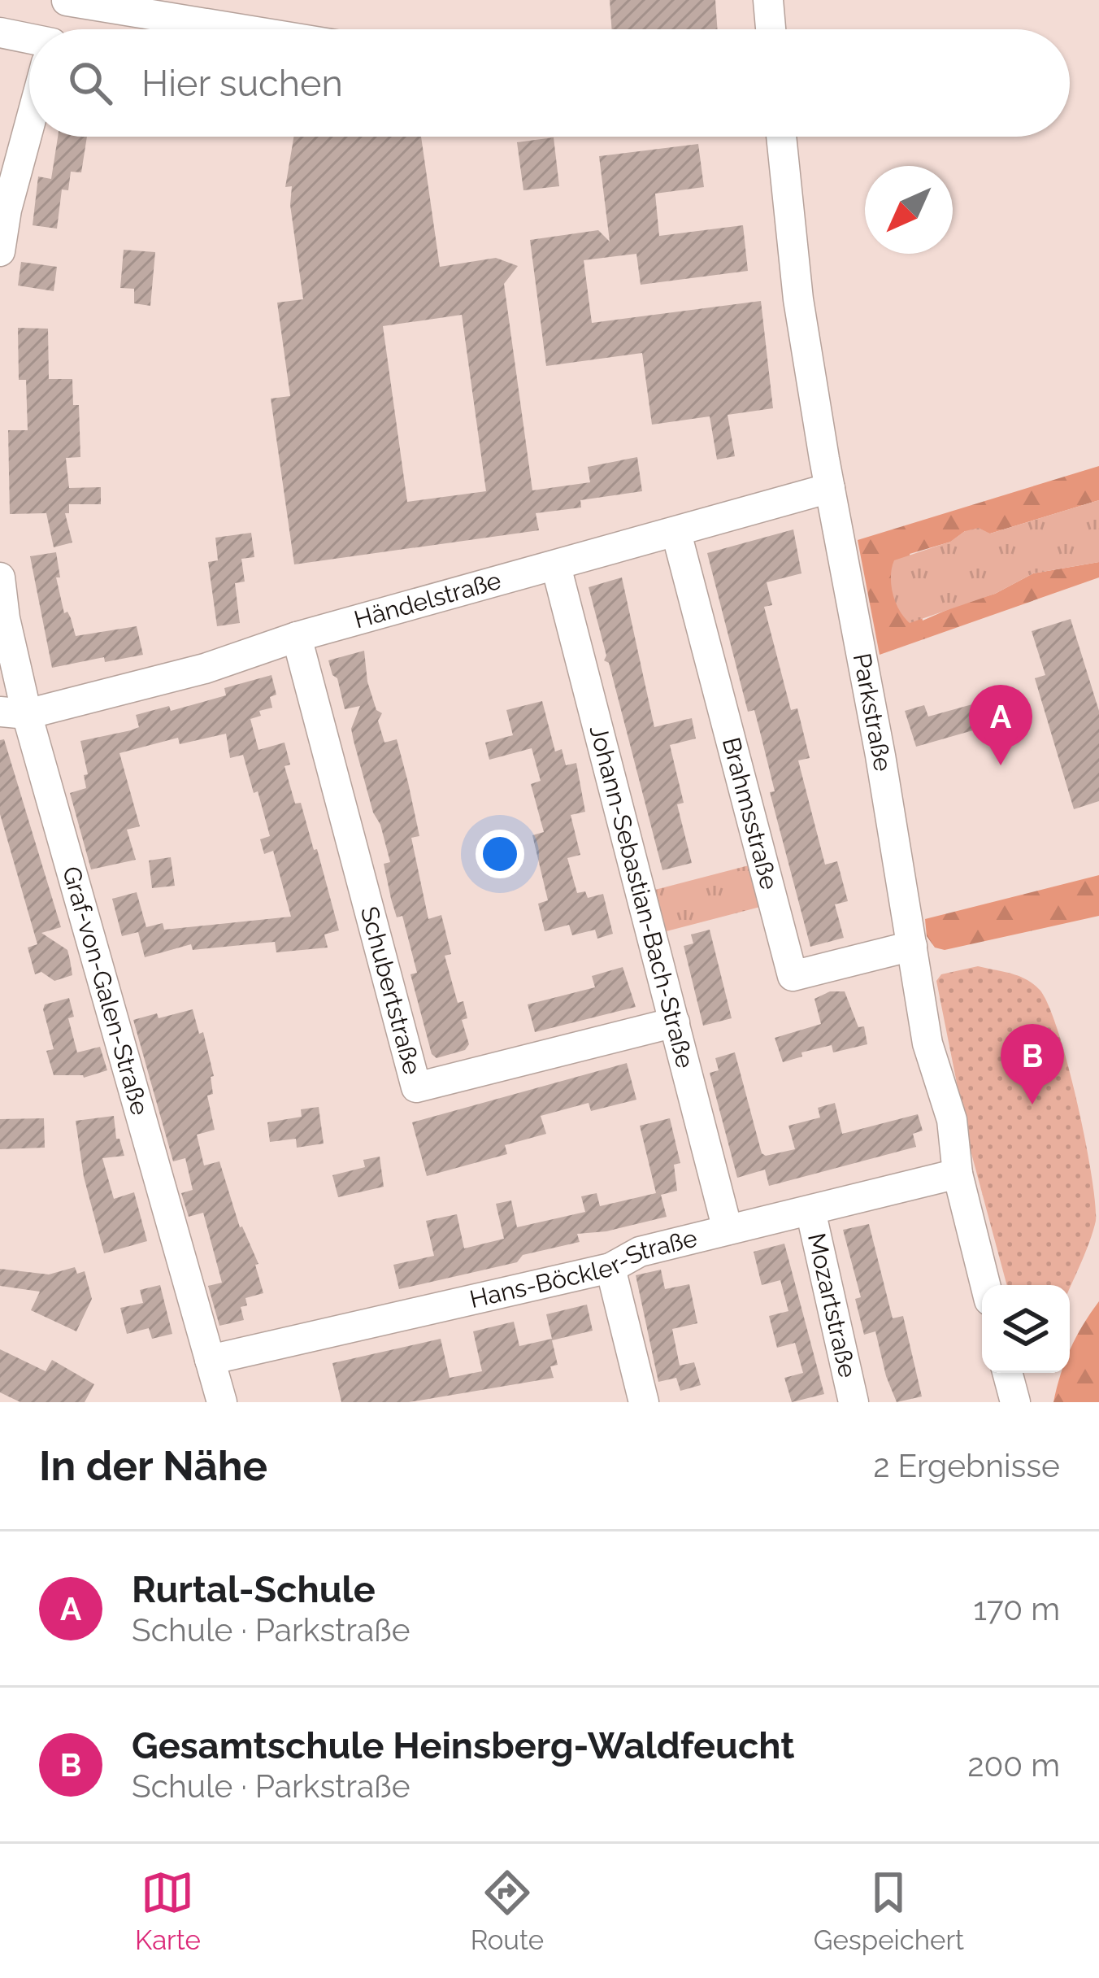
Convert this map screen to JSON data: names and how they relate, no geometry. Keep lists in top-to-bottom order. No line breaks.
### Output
{"streets":{"street":["Händelstraße","Parkstraße","Brahmsstraße","Johann-Sebastian-Bach-Straße","Graf-von-Galen-Straße","Schubertstraße","Hans-Böckler-Straße","Mozartstraße"]},"crossings":[["Händelstraße","Parkstraße"],["Händelstraße","Brahmsstraße"],["Händelstraße","Johann-Sebastian-Bach-Straße"],["Händelstraße","Graf-von-Galen-Straße"],["Händelstraße","Schubertstraße"],["Parkstraße","Brahmsstraße"],["Parkstraße","Hans-Böckler-Straße"],["Johann-Sebastian-Bach-Straße","Schubertstraße"],["Johann-Sebastian-Bach-Straße","Hans-Böckler-Straße"],["Graf-von-Galen-Straße","Hans-Böckler-Straße"],["Hans-Böckler-Straße","Mozartstraße"]],"north":"bottom left","page":{"search":"Hier suchen","pins":["A","B"],"heading":["In der Nähe","2 Ergebnisse"],"list":[{"mark":"A","name":"Rurtal-Schule","note":"Schule · Parkstraße","value":"170 m"},{"mark":"B","name":"Gesamtschule Heinsberg-Waldfeucht","note":"Schule · Parkstraße","value":"200 m"}],"nav":["Karte","Route","Gespeichert"]}}
